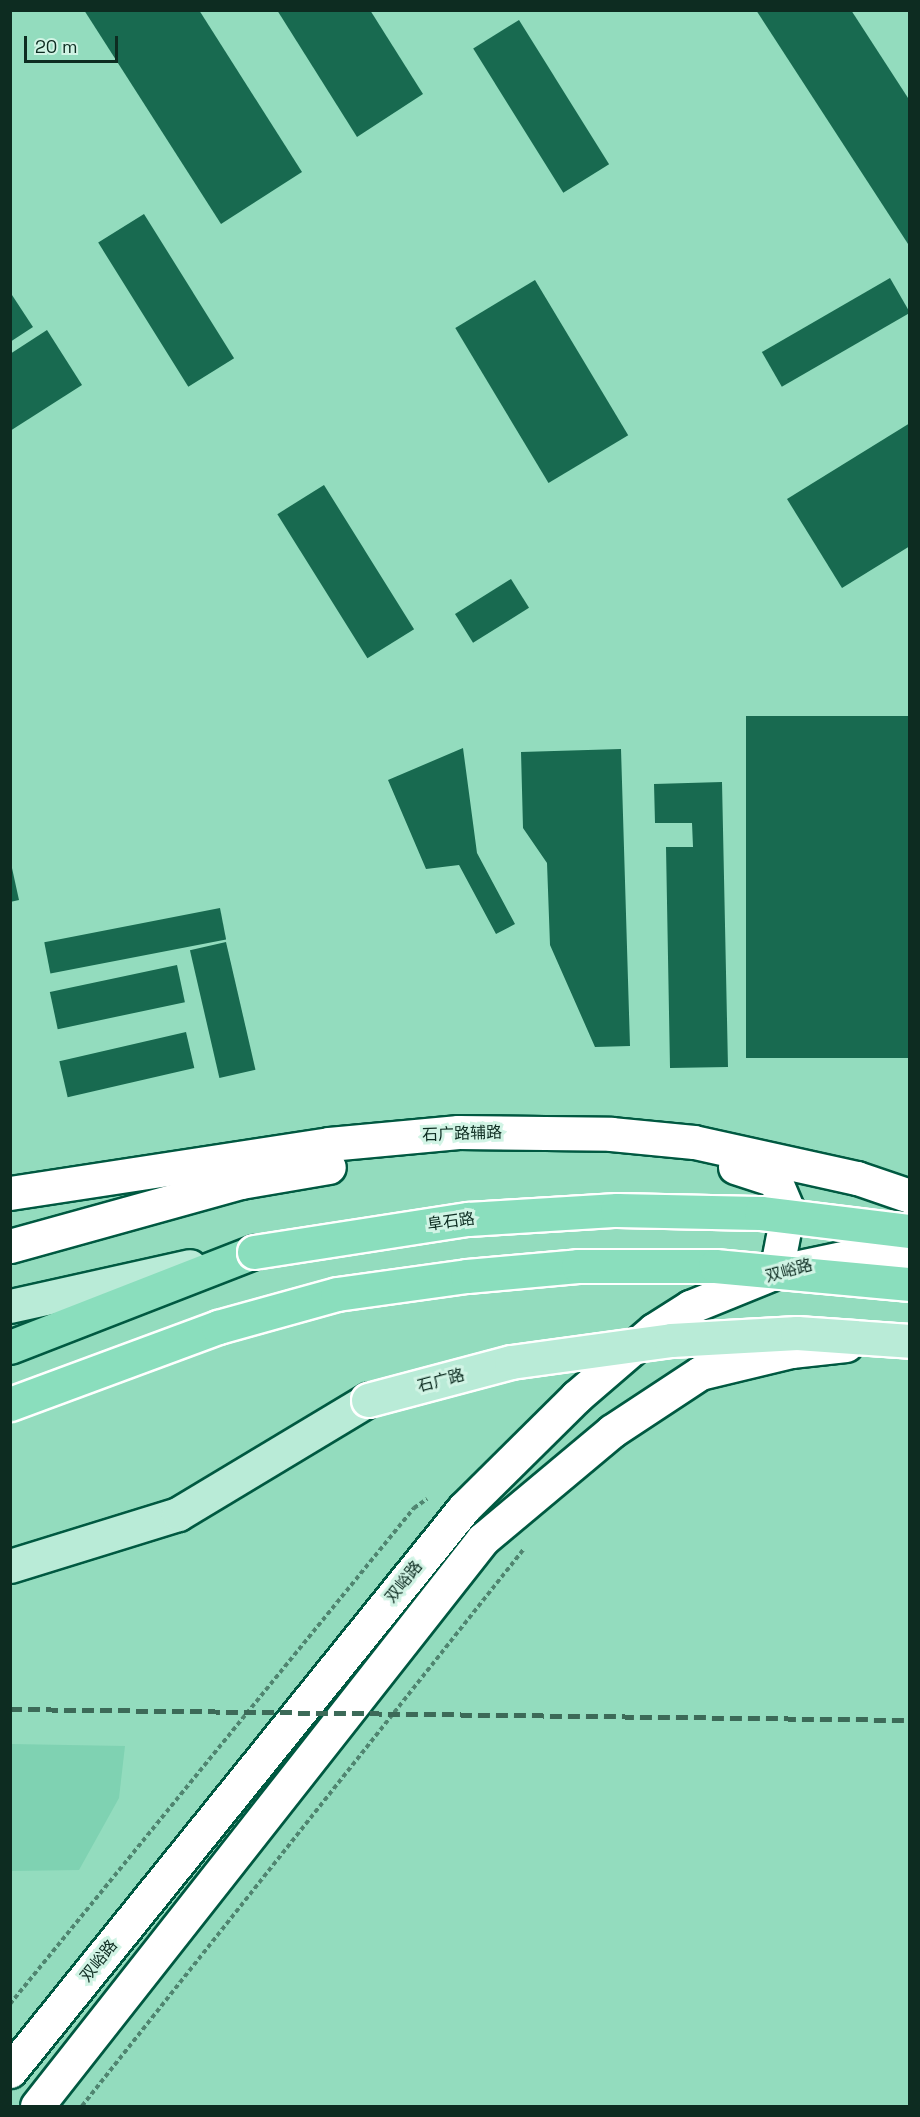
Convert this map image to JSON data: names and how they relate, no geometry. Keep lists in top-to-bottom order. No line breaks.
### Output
{"streets":{"highway":["阜石路"],"main road":["石广路"],"street":["石广路辅路","双峪路"]},"crossings":[["石广路辅路","双峪路"]],"scale_bar":"20 m"}
